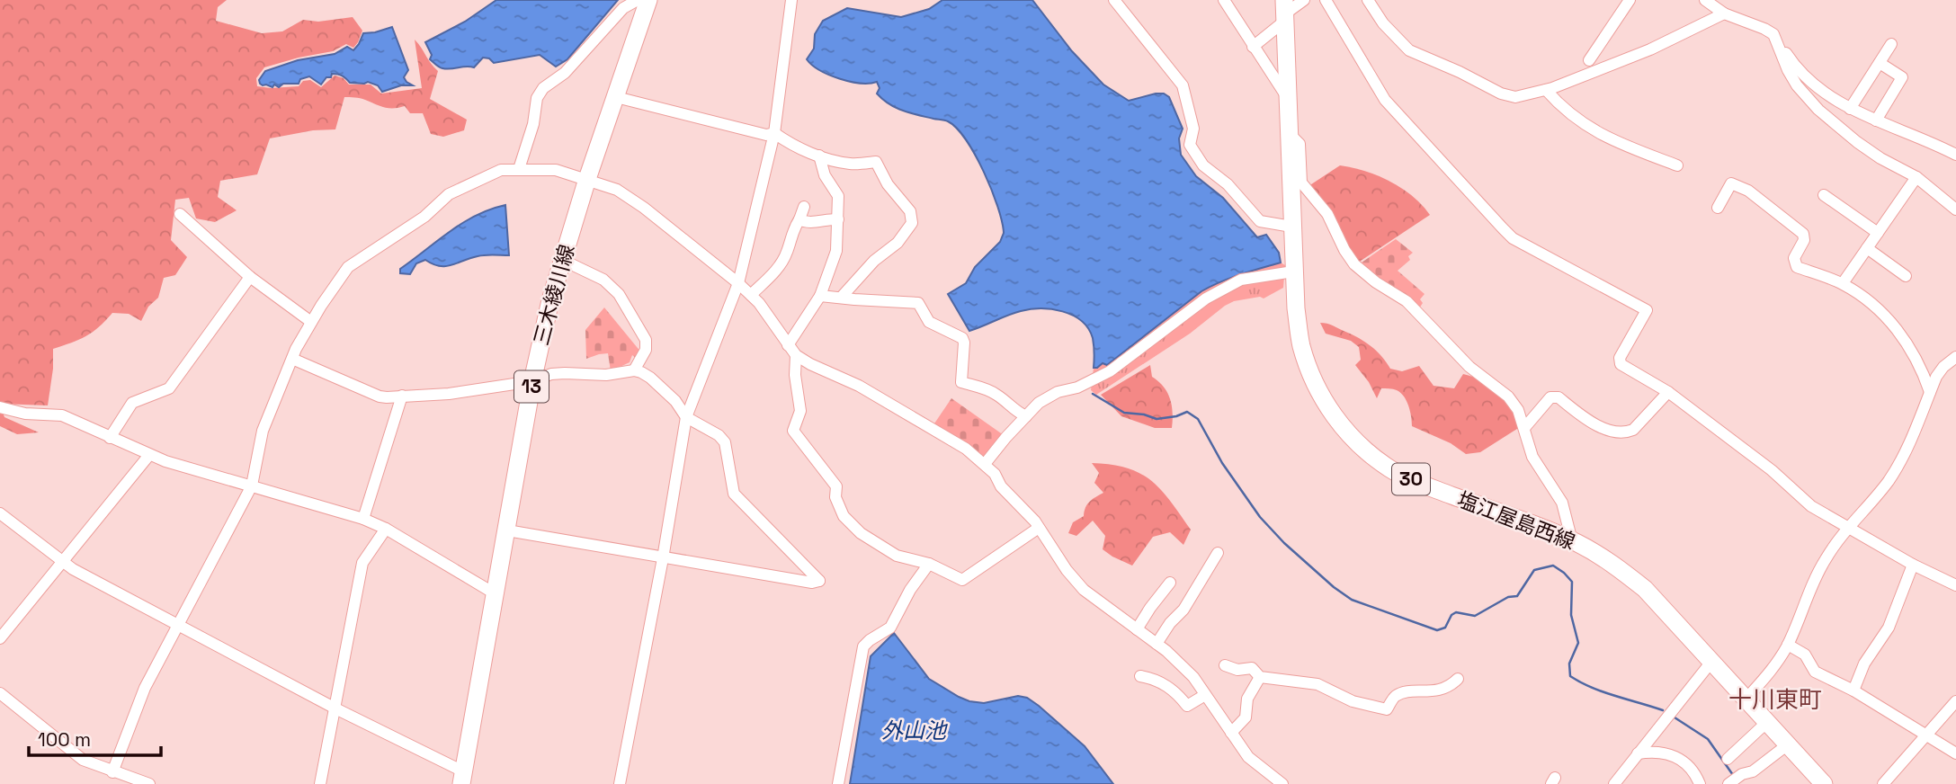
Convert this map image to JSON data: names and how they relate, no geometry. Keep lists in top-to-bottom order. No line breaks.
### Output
{"streets":{"main road":["三木綾川線","13","30","塩江屋島西線"]},"districts":["十川東町"],"water":["外山池"],"scale_bar":"100 m"}
